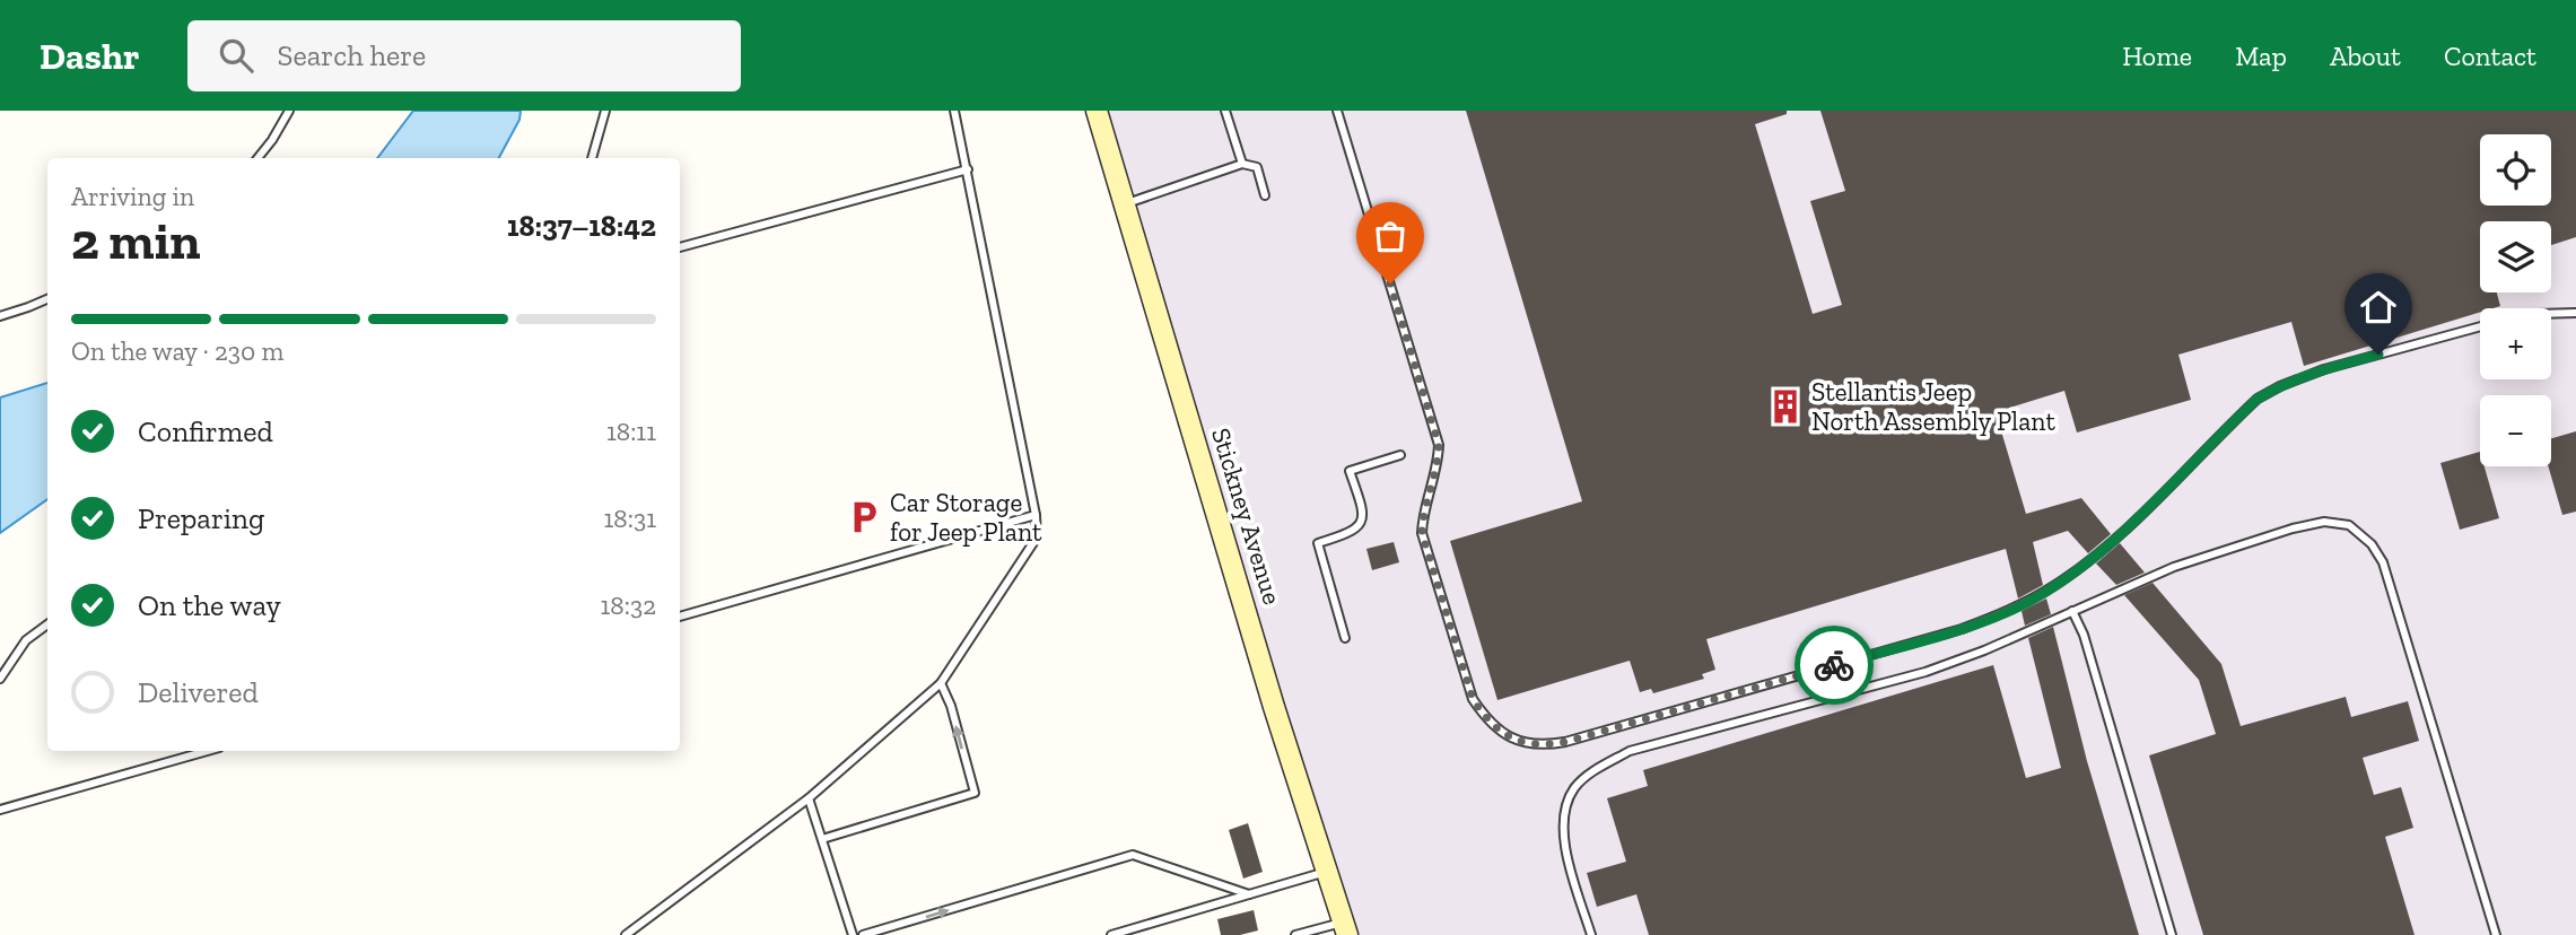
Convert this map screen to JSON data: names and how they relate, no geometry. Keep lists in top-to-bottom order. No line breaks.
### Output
{"streets":{"street":["Stickney Avenue"]},"places":{"building":["Stellantis Jeep North Assembly Plant"],"parking":["Car Storage for Jeep Plant"]},"page":{"header":"Dashr","search":"Search here","nav":["Home","Map","About","Contact"],"map_buttons":["+","−"],"heading":["2 min","Arriving in","18:37–18:42"],"bar":"On the way · 230 m","list":[["Confirmed","18:11"],["Preparing","18:31"],["On the way","18:32"],"Delivered"]}}
